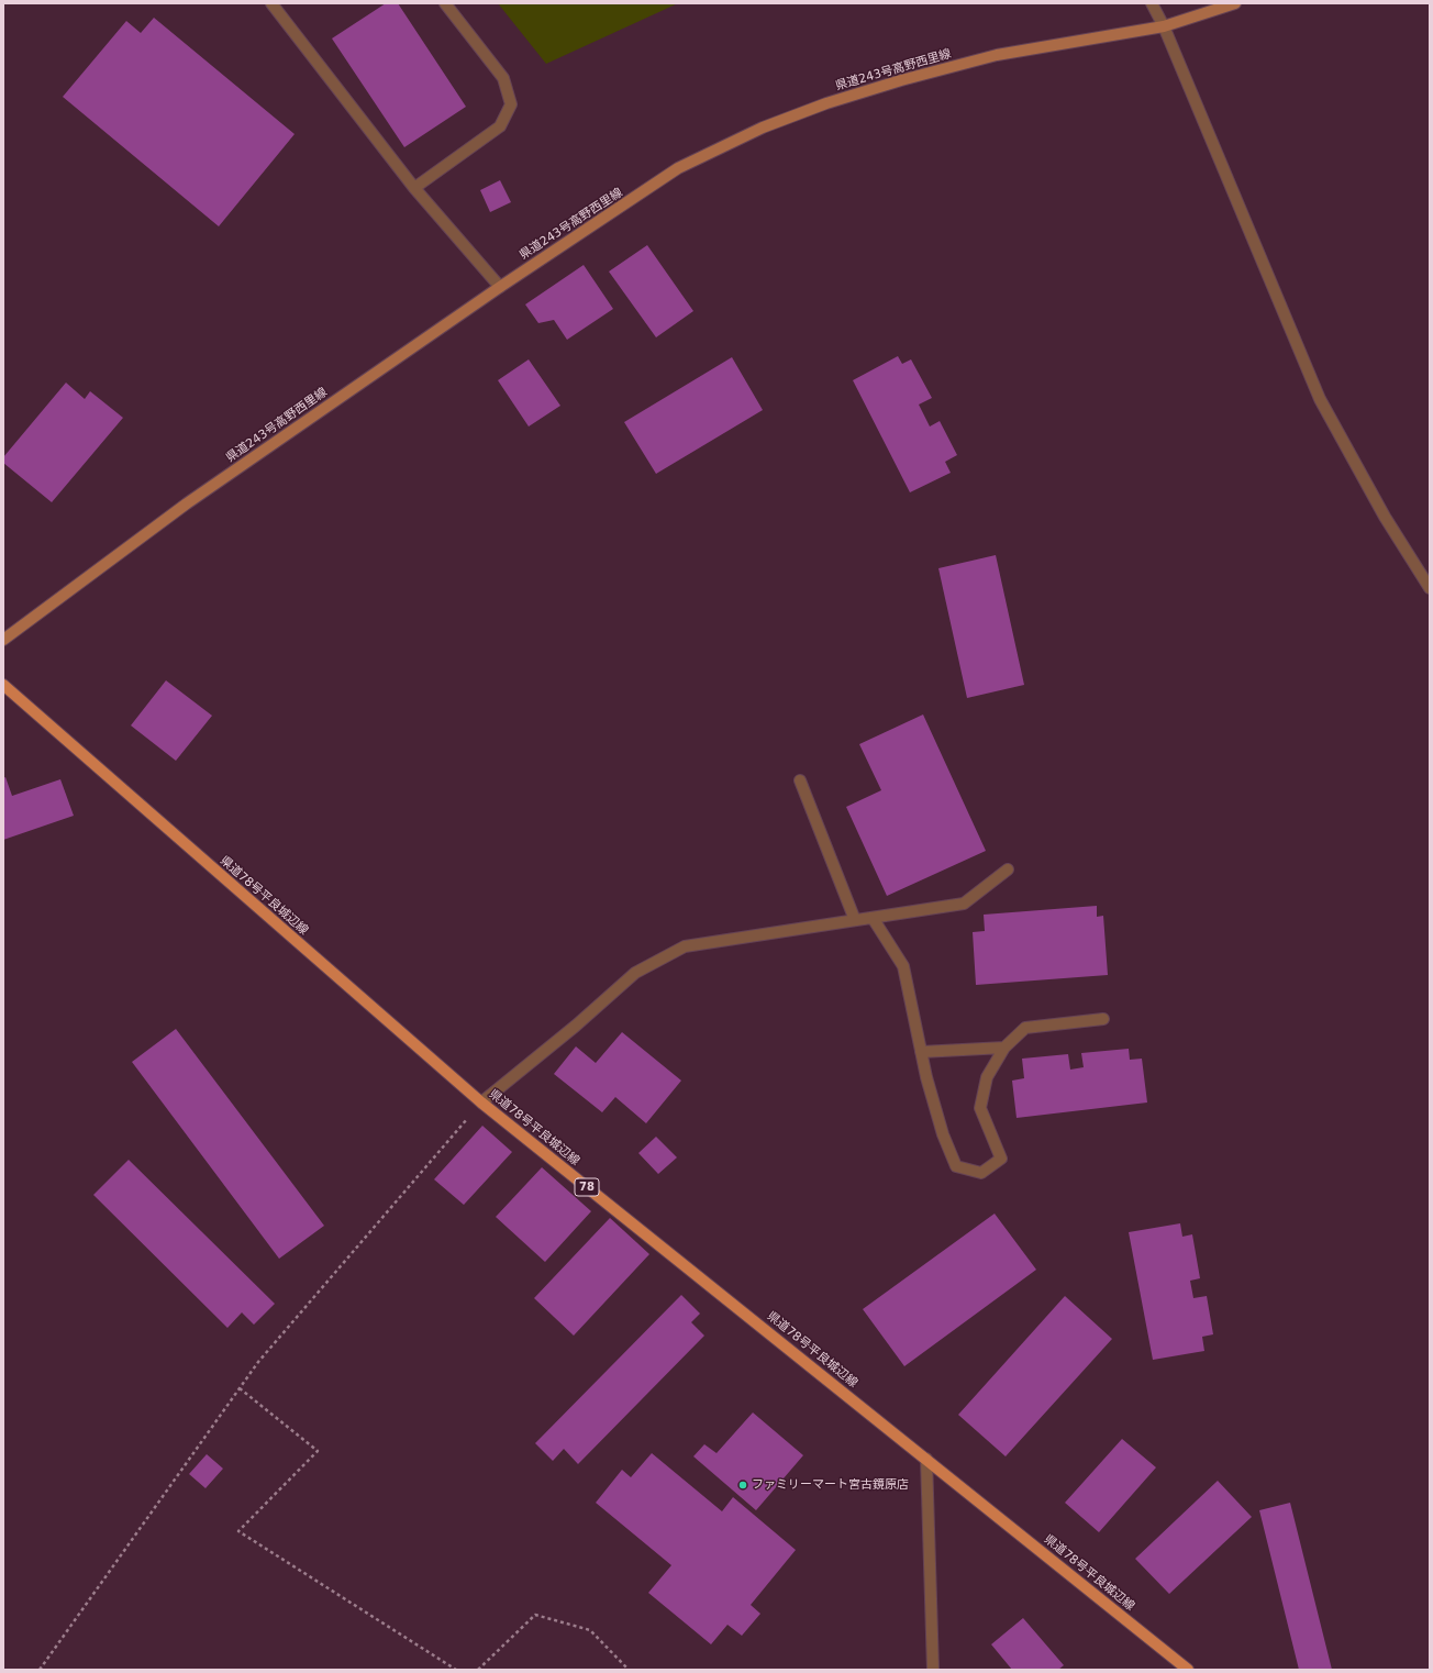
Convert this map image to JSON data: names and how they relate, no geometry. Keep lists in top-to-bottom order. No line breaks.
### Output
{"streets":{"main road":["県道243号高野西里線","県道78号平良城辺線","78"]},"places":["ファミリーマート宮古鏡原店"]}
